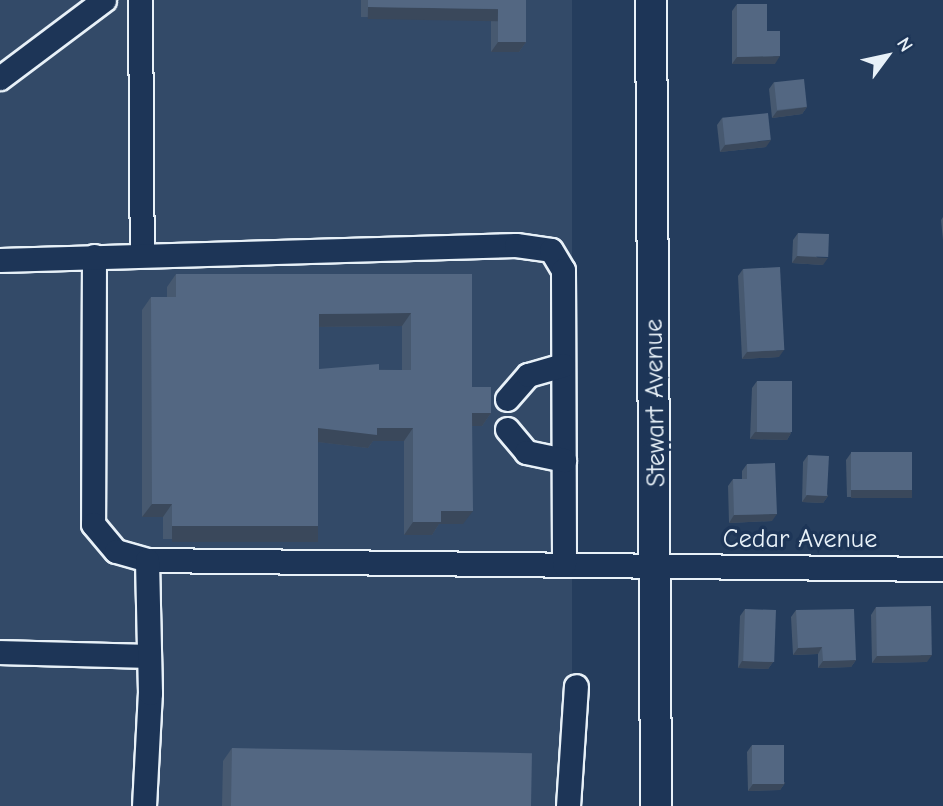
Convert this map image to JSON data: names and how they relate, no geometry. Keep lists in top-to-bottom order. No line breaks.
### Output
{"streets":{"main road":["Stewart Avenue"],"street":["Cedar Avenue"]},"crossings":[["Stewart Avenue","Cedar Avenue"]],"north":"top right"}
